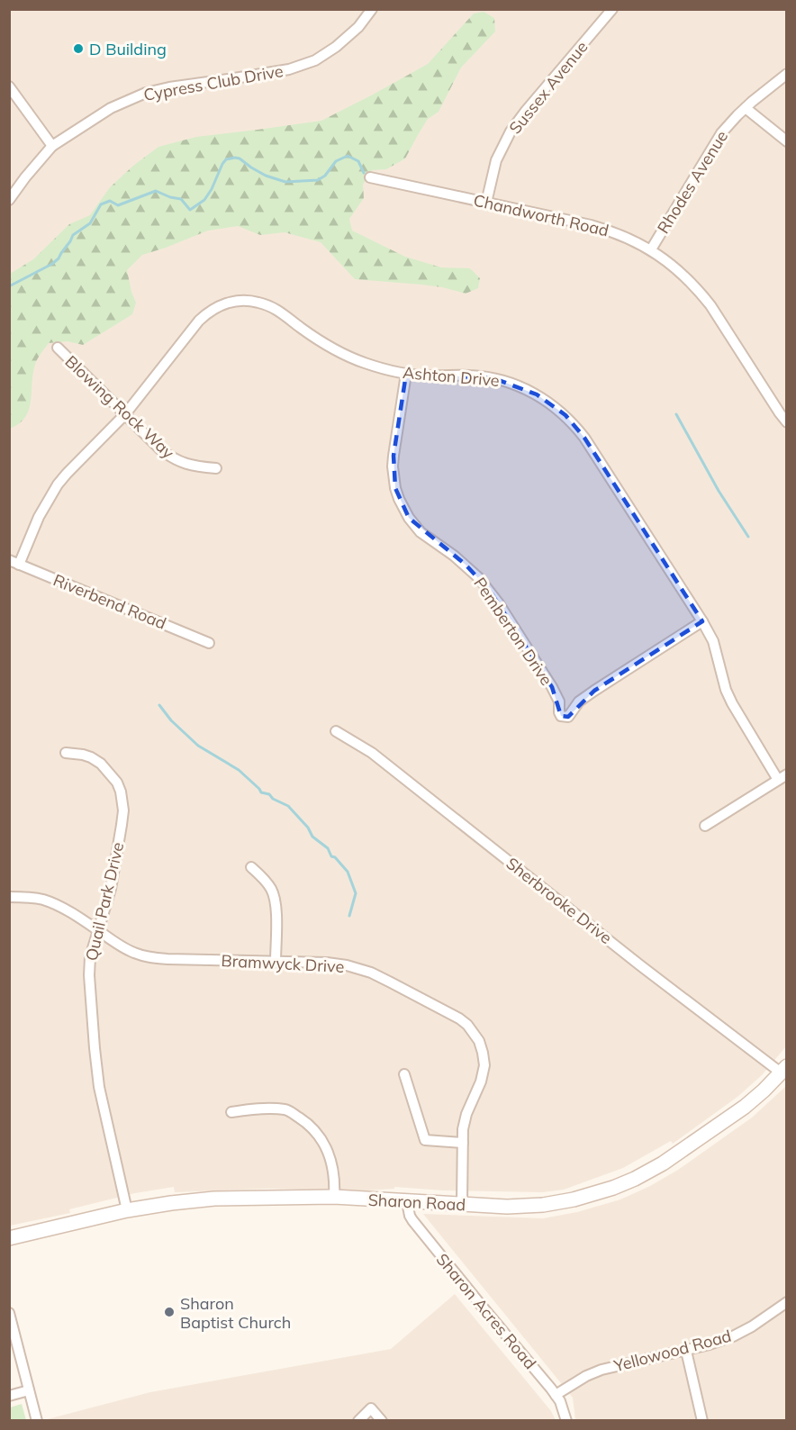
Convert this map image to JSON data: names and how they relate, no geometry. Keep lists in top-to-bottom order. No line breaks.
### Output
{"streets":{"main road":["Sharon Road"],"street":["Cypress Club Drive","Sussex Avenue","Rhodes Avenue","Chandworth Road","Ashton Drive","Blowing Rock Way","Riverbend Road","Pemberton Drive","Sherbrooke Drive","Quail Park Drive","Bramwyck Drive","Sharon Acres Road","Yellowood Road"]},"crossings":[["Sussex Avenue","Chandworth Road"],["Rhodes Avenue","Chandworth Road"],["Ashton Drive","Blowing Rock Way"],["Ashton Drive","Riverbend Road"],["Ashton Drive","Pemberton Drive"],["Sherbrooke Drive","Sharon Road"],["Quail Park Drive","Bramwyck Drive"],["Quail Park Drive","Sharon Road"],["Bramwyck Drive","Sharon Road"],["Sharon Road","Sharon Acres Road"],["Sharon Acres Road","Yellowood Road"]],"places":["D Building","Sharon Baptist Church"]}
